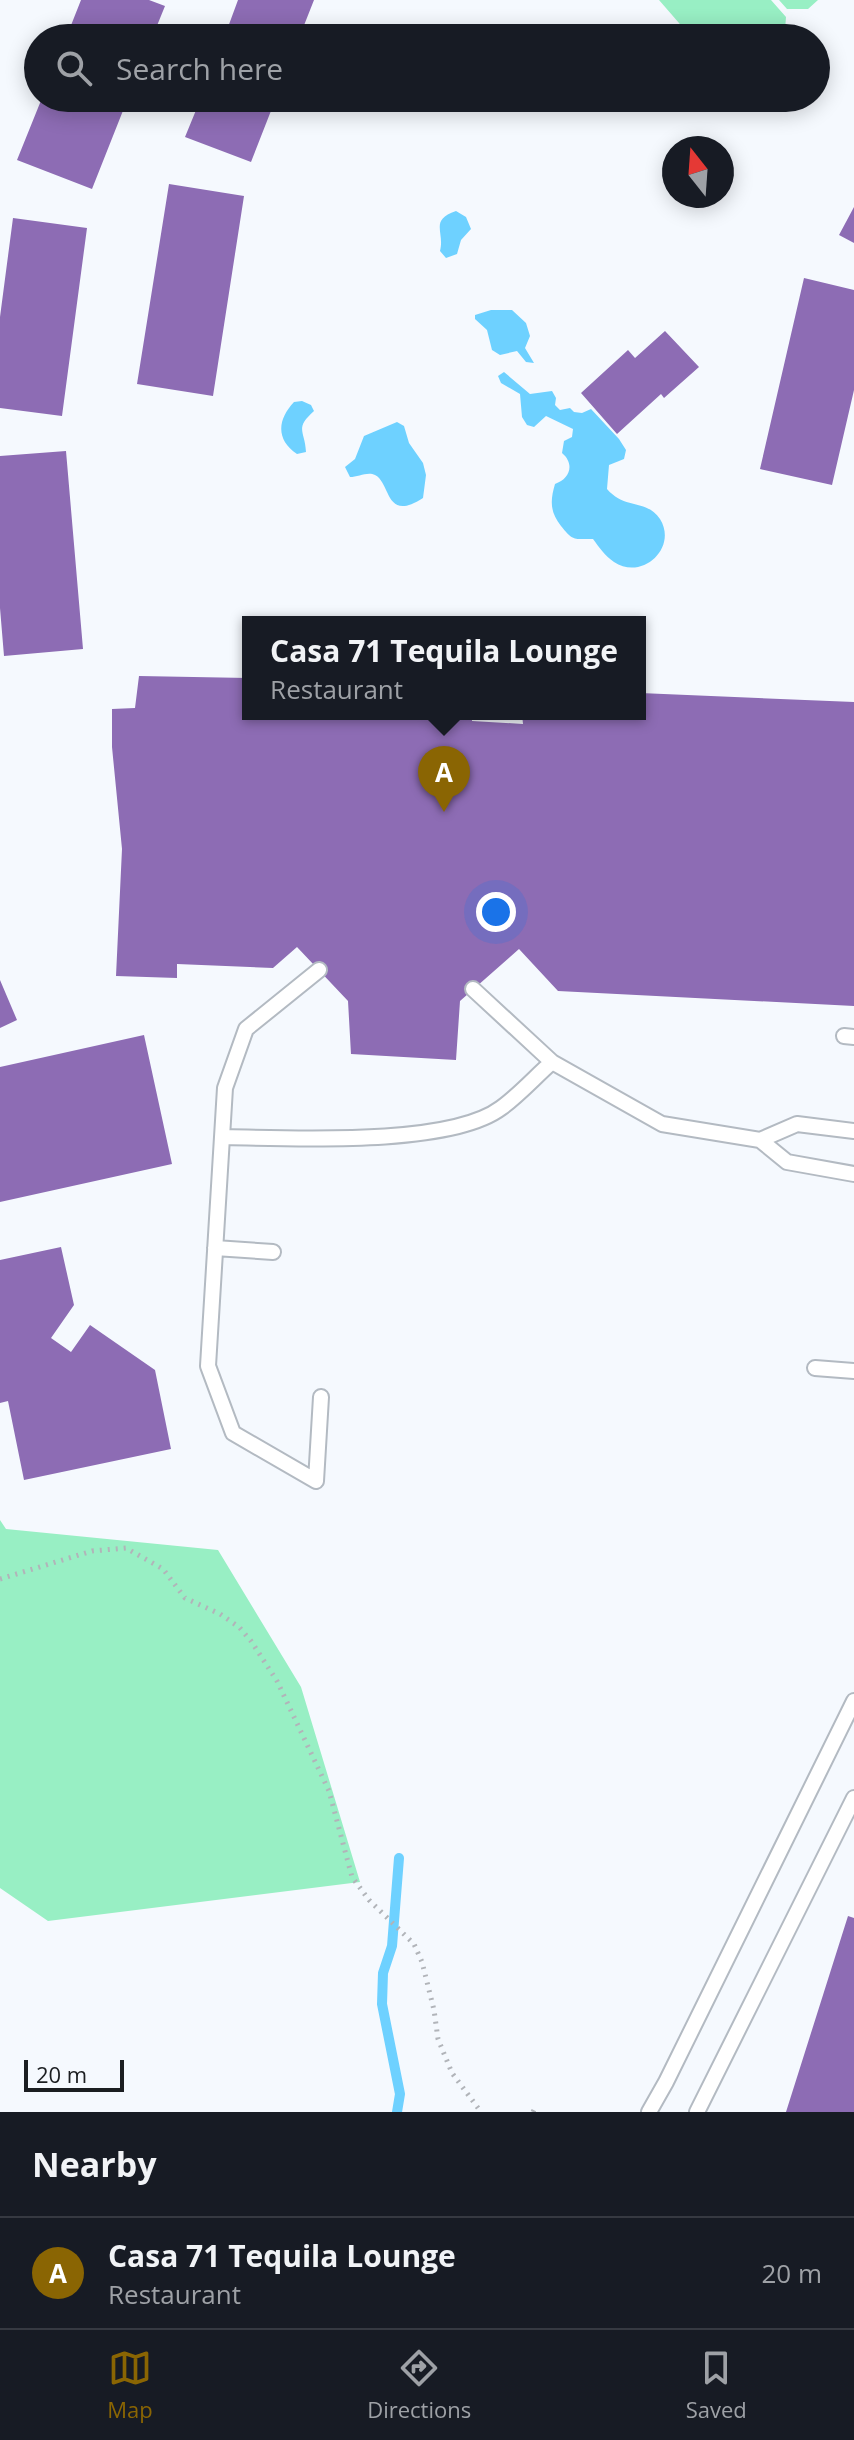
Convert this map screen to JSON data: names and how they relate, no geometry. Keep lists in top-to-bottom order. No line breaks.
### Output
{"scale_bar":"20 m","north":"top","page":{"search":"Search here","popup":["Casa 71 Tequila Lounge","Restaurant"],"pins":"A","scale":"20 m","heading":"Nearby","list":[{"mark":"A","name":"Casa 71 Tequila Lounge","note":"Restaurant","value":"20 m"}],"nav":["Map","Directions","Saved"]}}
